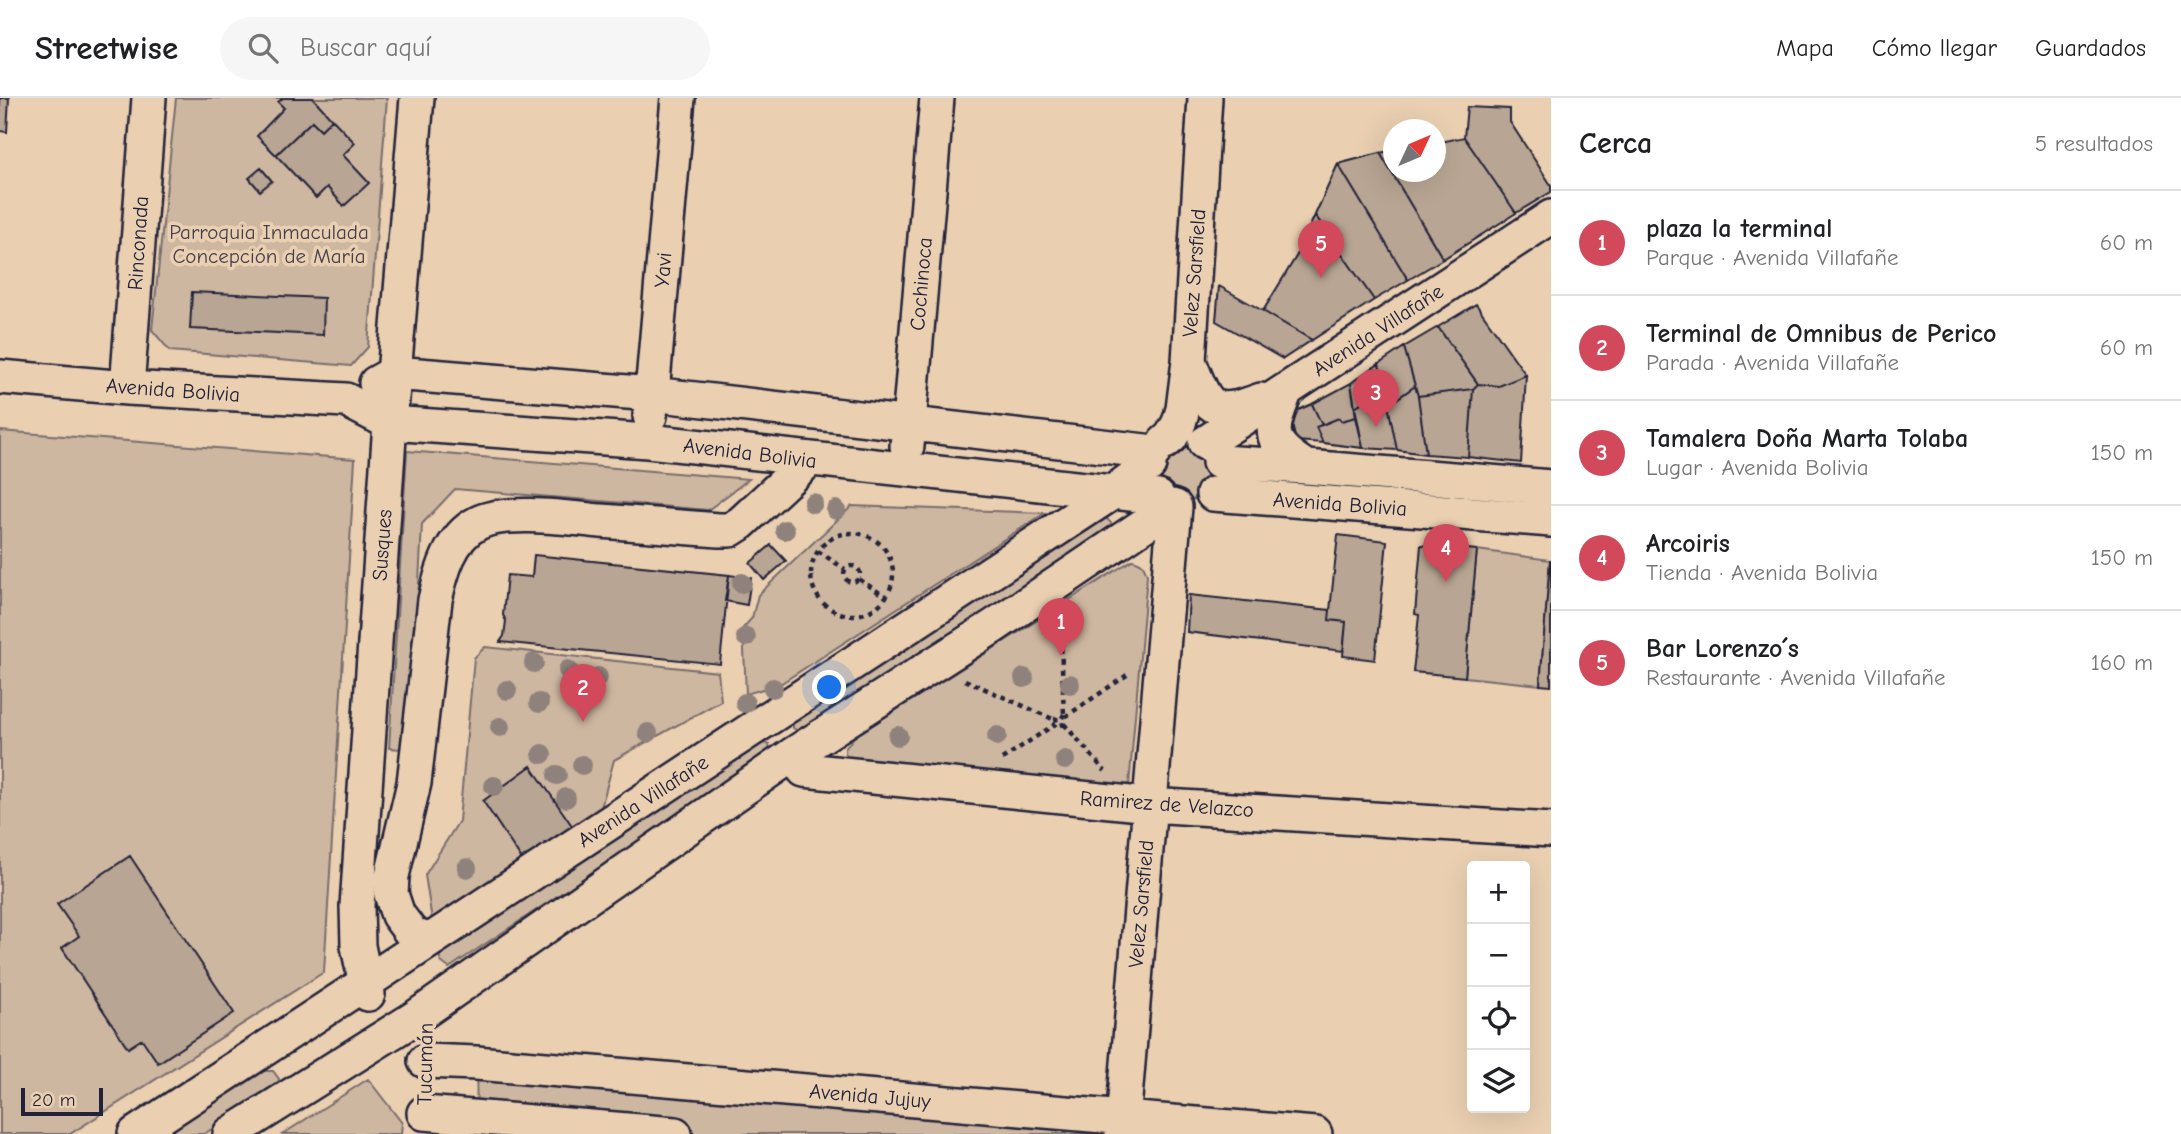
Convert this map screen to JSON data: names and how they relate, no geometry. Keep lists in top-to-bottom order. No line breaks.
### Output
{"streets":{"street":["Rinconada","Yavi","Velez Sarsfield","Cochinoca","Avenida Villafañe","Avenida Bolivia","Susques","Ramirez de Velazco","Tucumán","Avenida Jujuy"]},"crossings":[["Rinconada","Avenida Bolivia"],["Yavi","Avenida Bolivia"],["Velez Sarsfield","Avenida Villafañe"],["Velez Sarsfield","Avenida Bolivia"],["Velez Sarsfield","Ramirez de Velazco"],["Velez Sarsfield","Avenida Jujuy"],["Cochinoca","Avenida Bolivia"],["Avenida Villafañe","Avenida Bolivia"],["Avenida Villafañe","Susques"],["Avenida Villafañe","Ramirez de Velazco"],["Avenida Villafañe","Tucumán"],["Avenida Bolivia","Susques"],["Susques","Tucumán"],["Susques","Avenida Jujuy"],["Tucumán","Avenida Jujuy"]],"parks":["Parroquia Inmaculada Concepción de María"],"scale_bar":"20 m","north":"top right","page":{"header":"Streetwise","search":"Buscar aquí","nav":["Mapa","Cómo llegar","Guardados"],"heading":["Cerca","5 resultados"],"list":[{"mark":"1","name":"plaza la terminal","note":"Parque · Avenida Villafañe","value":"60 m"},{"mark":"2","name":"Terminal de Omnibus de Perico","note":"Parada · Avenida Villafañe","value":"60 m"},{"mark":"3","name":"Tamalera Doña Marta Tolaba","note":"Lugar · Avenida Bolivia","value":"150 m"},{"mark":"4","name":"Arcoiris","note":"Tienda · Avenida Bolivia","value":"150 m"},{"mark":"5","name":"Bar Lorenzo´s","note":"Restaurante · Avenida Villafañe","value":"160 m"}],"pins":["5","3","4","1","2"],"map_buttons":["+","−"],"scale":"20 m"}}
